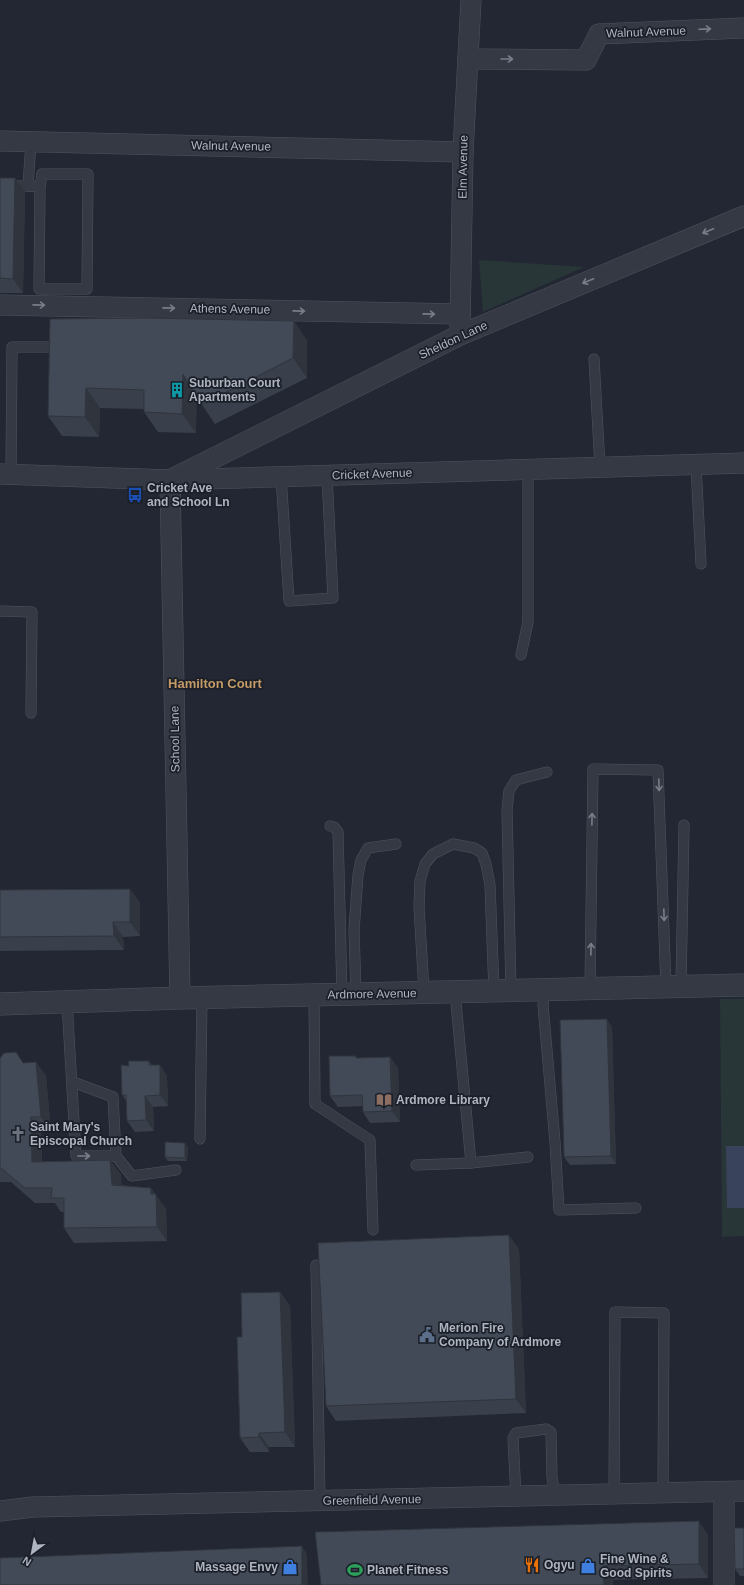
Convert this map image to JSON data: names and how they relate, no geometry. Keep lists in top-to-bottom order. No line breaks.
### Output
{"streets":{"street":["Walnut Avenue","Elm Avenue","Athens Avenue","Sheldon Lane","Cricket Avenue","School Lane","Ardmore Avenue","Greenfield Avenue"]},"crossings":[["Walnut Avenue","Elm Avenue"],["Elm Avenue","Athens Avenue"],["Elm Avenue","Sheldon Lane"],["Sheldon Lane","Cricket Avenue"],["Sheldon Lane","School Lane"],["Cricket Avenue","School Lane"],["School Lane","Ardmore Avenue"]],"one_way":["Walnut Avenue","Athens Avenue","Sheldon Lane"],"districts":["Hamilton Court"],"places":{"building":["Suburban Court Apartments"],"bus stop":["Cricket Ave and School Ln"],"library":["Ardmore Library"],"church":["Saint Mary's Episcopal Church"],"public building":["Merion Fire Company of Ardmore"],"restaurant":["Ogyu"],"shop":["Fine Wine & Good Spirits","Massage Envy"],"sports":["Planet Fitness"]},"north":"bottom left"}
